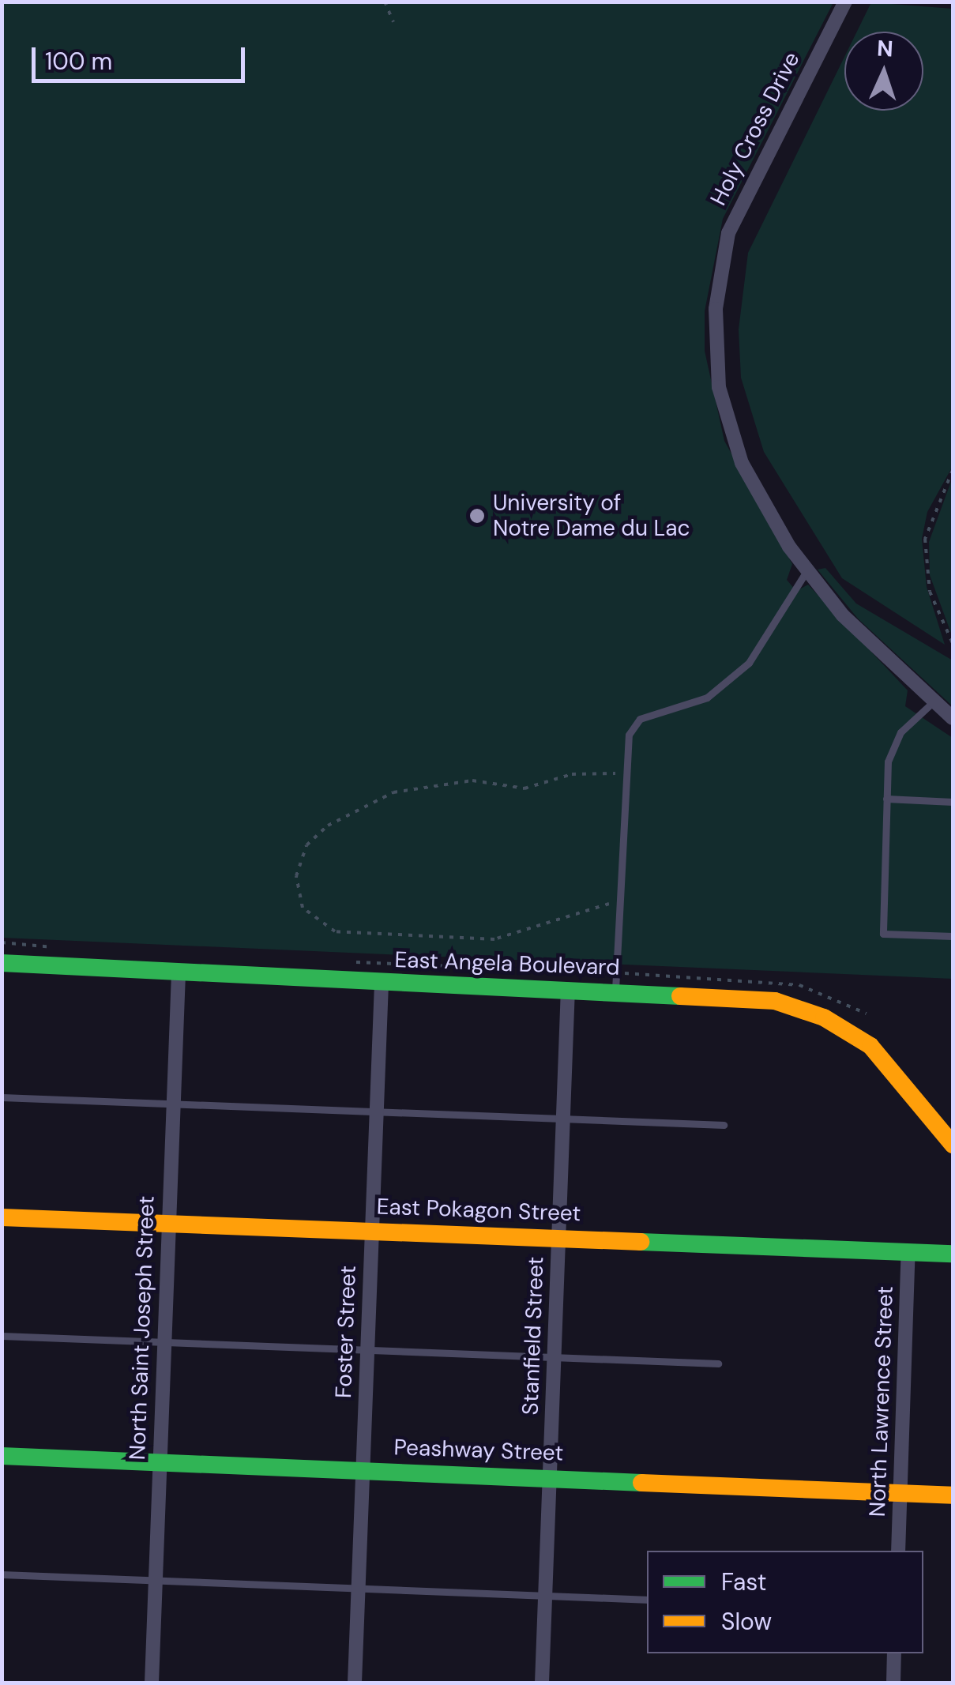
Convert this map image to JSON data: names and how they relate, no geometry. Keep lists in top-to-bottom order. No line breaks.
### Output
{"streets":{"street":["Holy Cross Drive","East Angela Boulevard","East Pokagon Street","North Saint Joseph Street","Foster Street","Stanfield Street","North Lawrence Street","Peashway Street"]},"crossings":[["East Angela Boulevard","North Saint Joseph Street"],["East Angela Boulevard","Foster Street"],["East Angela Boulevard","Stanfield Street"],["East Pokagon Street","North Saint Joseph Street"],["East Pokagon Street","Foster Street"],["East Pokagon Street","Stanfield Street"],["East Pokagon Street","North Lawrence Street"],["North Saint Joseph Street","Peashway Street"],["Foster Street","Peashway Street"],["Stanfield Street","Peashway Street"],["North Lawrence Street","Peashway Street"]],"places":["University of Notre Dame du Lac"],"legend":["Fast","Slow"],"scale_bar":"100 m","north":"top"}
